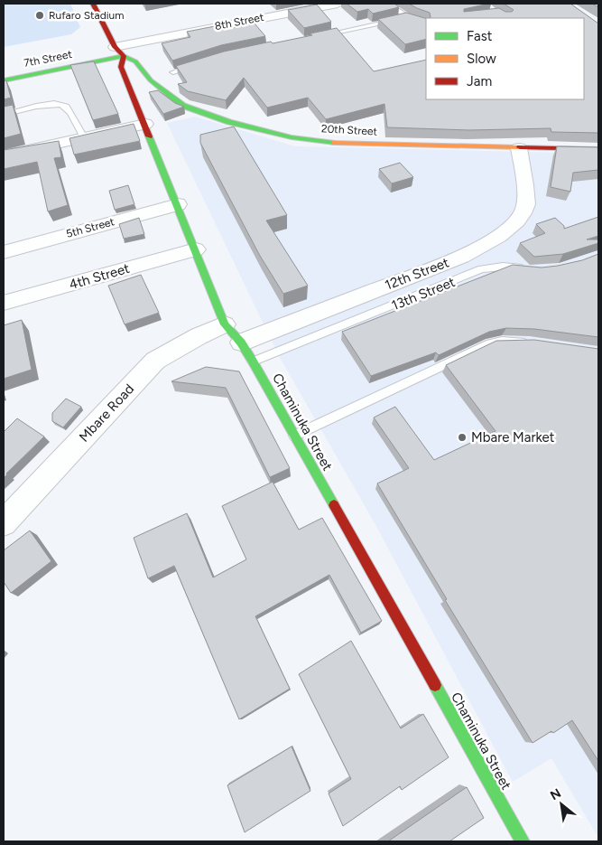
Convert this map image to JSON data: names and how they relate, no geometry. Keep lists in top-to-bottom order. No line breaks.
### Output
{"streets":{"street":["8th Street","7th Street","20th Street","5th Street","12th Street","4th Street","Mbare Road","Chaminuka Street"],"lane":["13th Street"]},"crossings":[["8th Street","7th Street"],["8th Street","20th Street"],["8th Street","Chaminuka Street"],["7th Street","20th Street"],["7th Street","Chaminuka Street"],["20th Street","12th Street"],["20th Street","Chaminuka Street"],["5th Street","Chaminuka Street"],["12th Street","Chaminuka Street"],["4th Street","Chaminuka Street"],["13th Street","Chaminuka Street"],["Mbare Road","Chaminuka Street"]],"places":["Rufaro Stadium","Mbare Market"],"legend":["Fast","Slow","Jam"],"north":"top left"}
